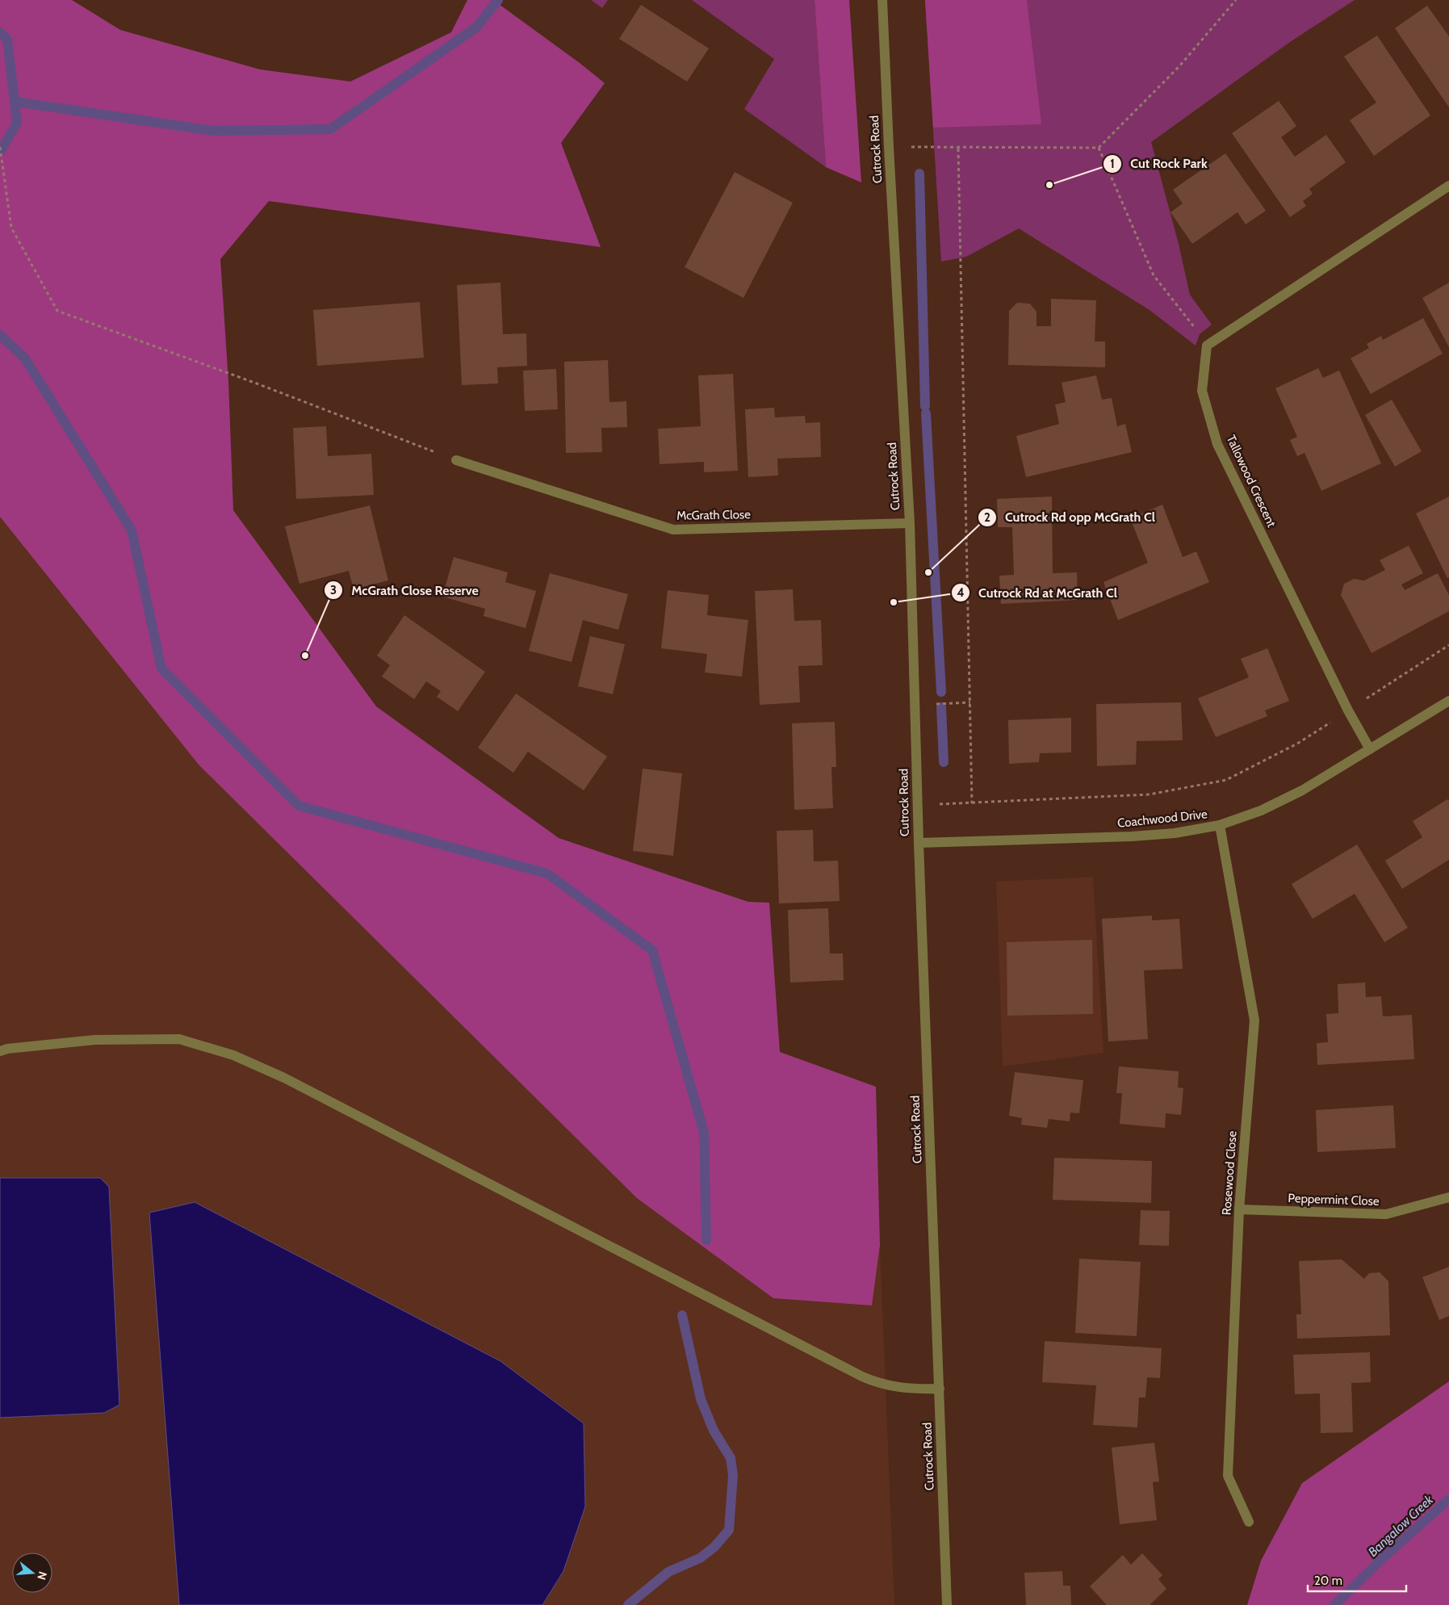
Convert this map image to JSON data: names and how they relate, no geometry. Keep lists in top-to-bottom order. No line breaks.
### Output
{"streets":{"street":["Cutrock Road","Tallowood Crescent","McGrath Close","Coachwood Drive","Rosewood Close","Peppermint Close"]},"crossings":[["Cutrock Road","McGrath Close"],["Cutrock Road","Coachwood Drive"],["Tallowood Crescent","Coachwood Drive"],["Coachwood Drive","Rosewood Close"],["Rosewood Close","Peppermint Close"]],"water":["Bangalow Creek"],"places":["Cut Rock Park","Cutrock Rd opp McGrath Cl","Cutrock Rd at McGrath Cl","McGrath Close Reserve"],"scale_bar":"20 m","north":"right"}
